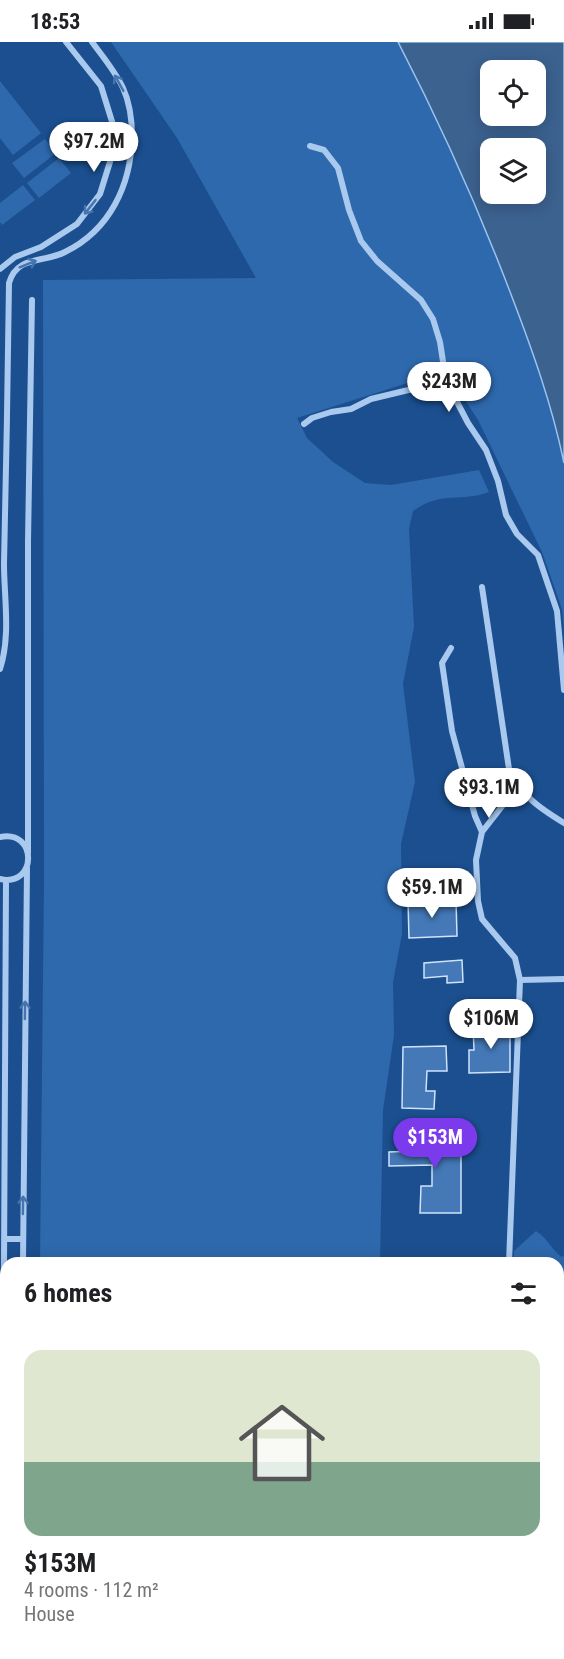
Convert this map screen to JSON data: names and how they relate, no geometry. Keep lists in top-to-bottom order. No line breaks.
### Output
{"page":{"status":"18:53","price":["$97.2M","$243M","$93.1M","$59.1M","$106M","$153M"],"heading":"6 homes","list":[{"name":"$153M","note":"4 rooms · 112 m² · House"}]}}
